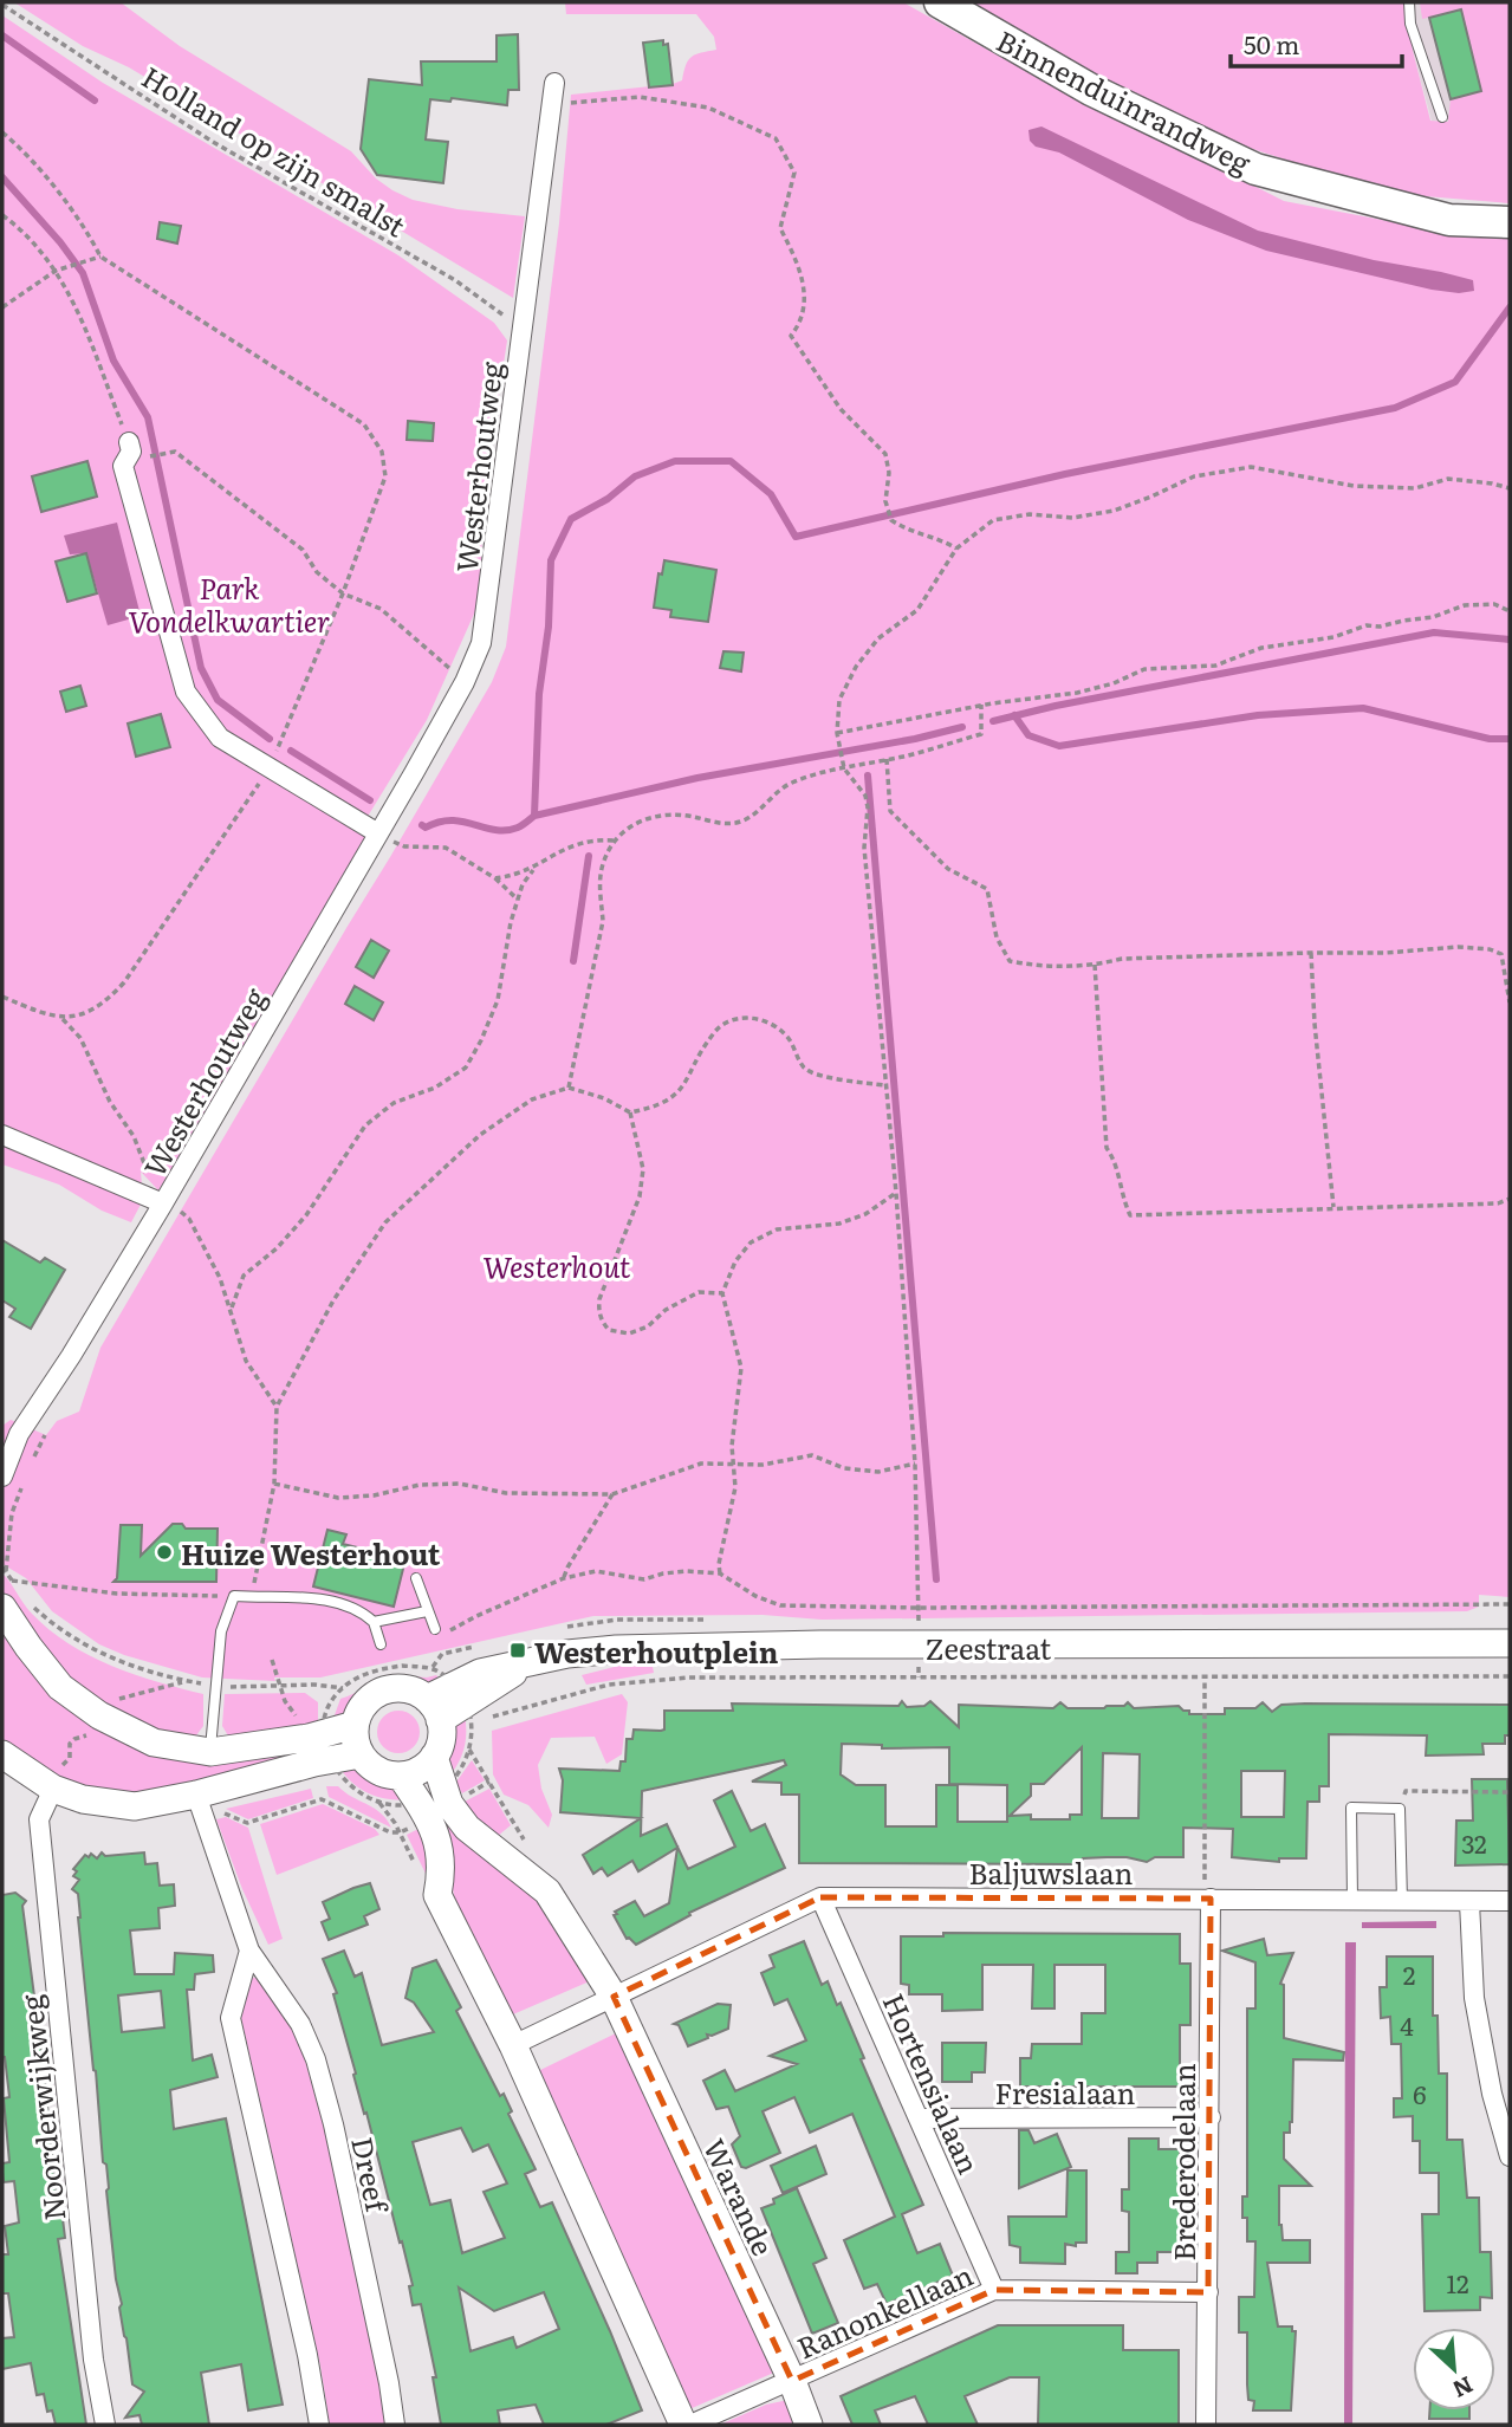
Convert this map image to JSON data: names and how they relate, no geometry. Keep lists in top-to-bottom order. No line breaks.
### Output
{"streets":{"main road":["Binnenduinrandweg","Zeestraat","Warande"],"street":["Westerhoutweg","Baljuwslaan","Hortensialaan","Fresialaan","Noorderwijkweg","Brederodelaan","Dreef","Ranonkellaan"],"path":["Holland op zijn smalst"]},"crossings":[["Holland op zijn smalst","Westerhoutweg"],["Zeestraat","Warande"],["Baljuwslaan","Hortensialaan"],["Baljuwslaan","Brederodelaan"],["Baljuwslaan","Warande"],["Hortensialaan","Fresialaan"],["Hortensialaan","Ranonkellaan"],["Fresialaan","Brederodelaan"],["Brederodelaan","Ranonkellaan"],["Warande","Ranonkellaan"]],"parks":["Park Vondelkwartier","Westerhout"],"places":{"other":["Huize Westerhout"],"transit":["Westerhoutplein"]},"house_numbers":["32","2","4","6","12"],"scale_bar":"50 m","north":"bottom right"}
